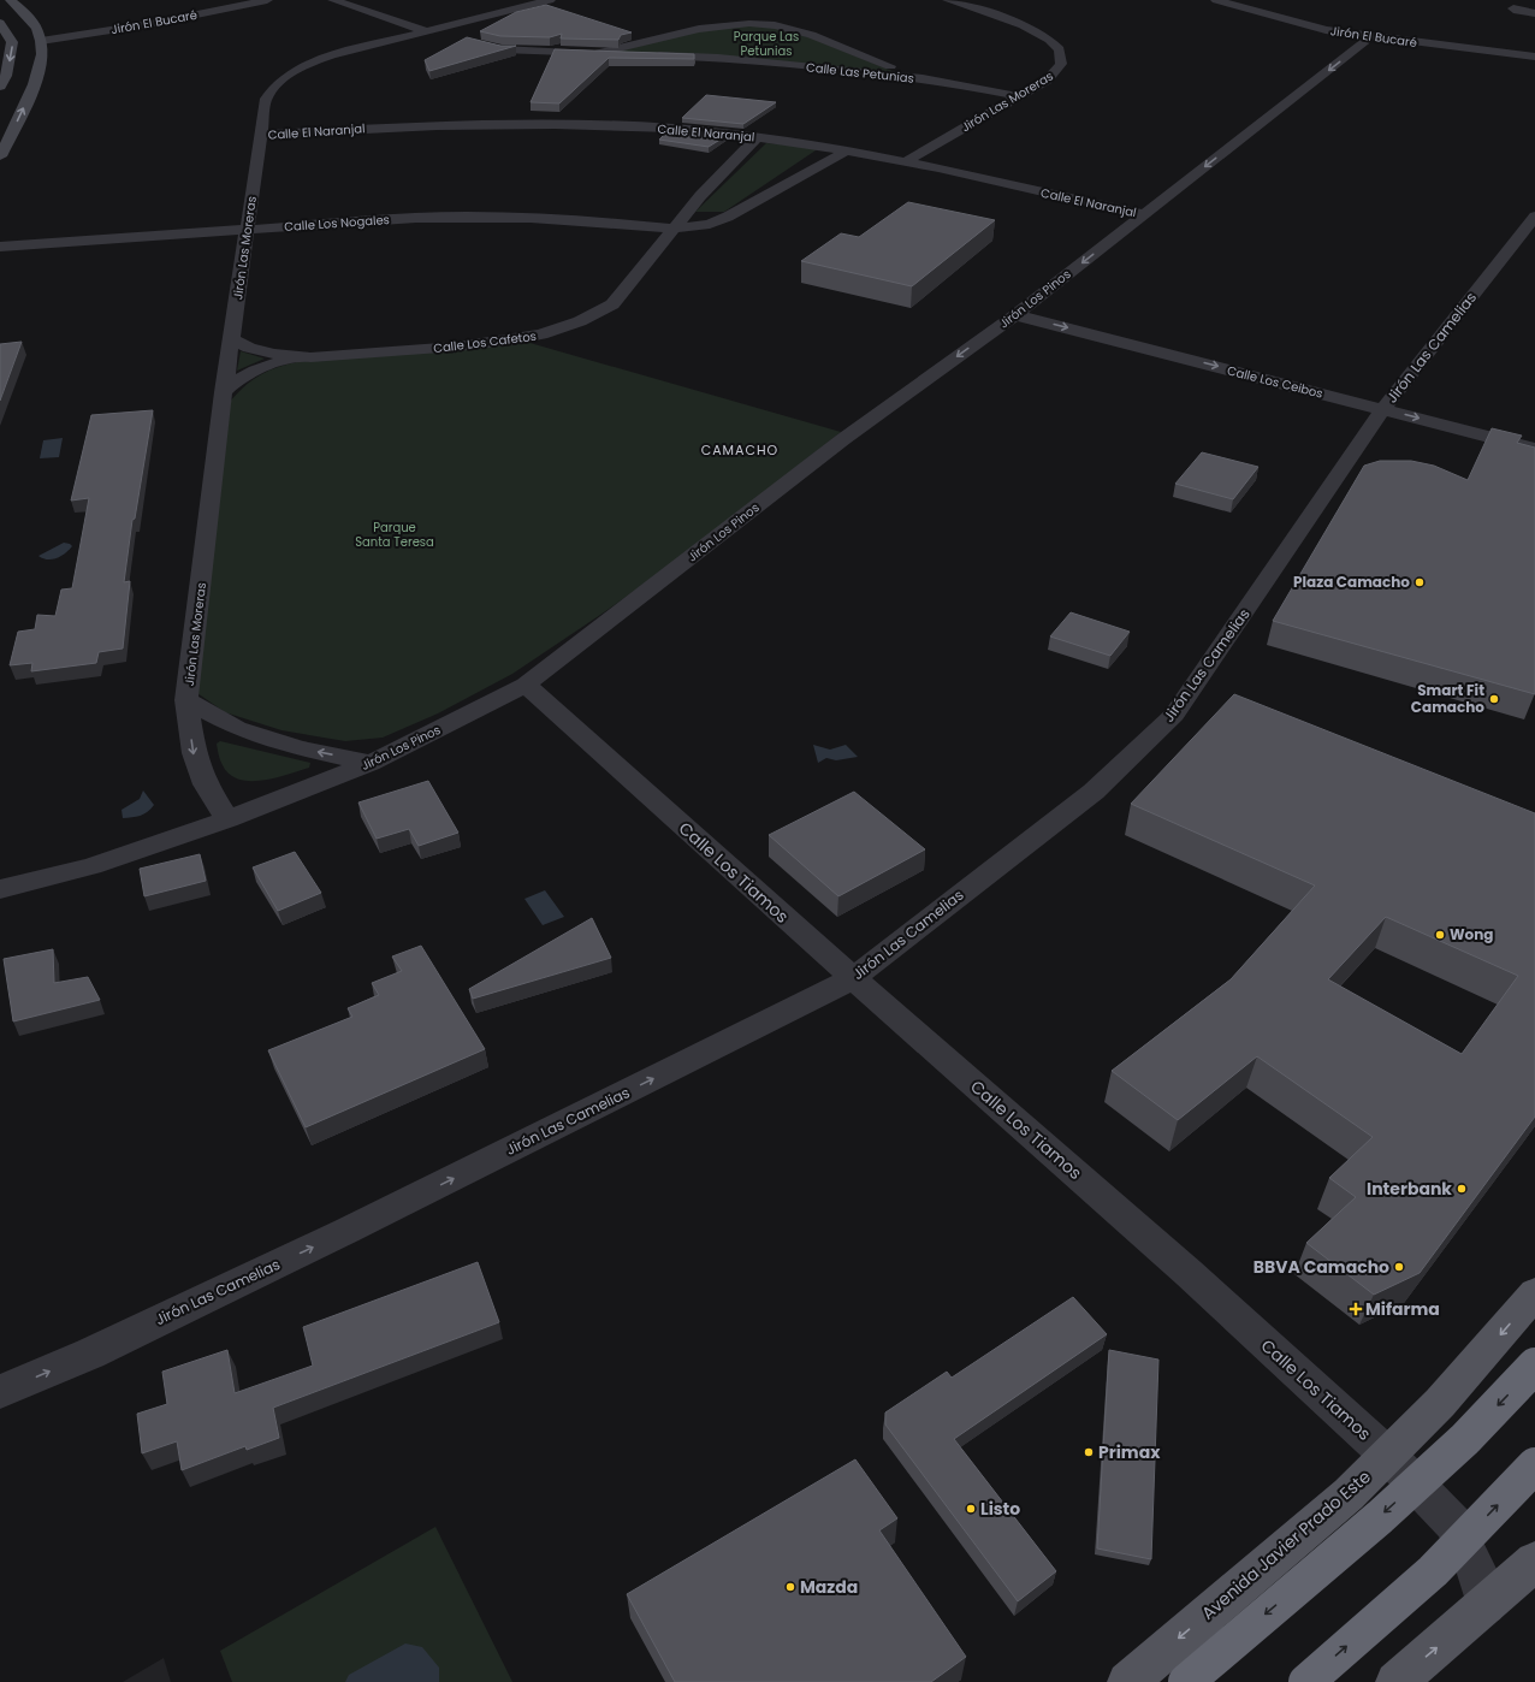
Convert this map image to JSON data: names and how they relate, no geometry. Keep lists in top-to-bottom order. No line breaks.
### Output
{"streets":{"main road":["Avenida Javier Prado Este"],"street":["Jirón El Bucaré","Calle Las Petunias","Jirón Las Moreras","Calle El Naranjal","Calle Los Nogales","Jirón Los Pinos","Calle Los Cafetos","Jirón Las Camelias","Calle Los Ceibos","Calle Los Tiamos"]},"crossings":[["Jirón El Bucaré","Jirón Los Pinos"],["Calle Las Petunias","Jirón Las Moreras"],["Jirón Las Moreras","Calle El Naranjal"],["Jirón Las Moreras","Calle Los Nogales"],["Jirón Las Moreras","Jirón Los Pinos"],["Jirón Las Moreras","Calle Los Cafetos"],["Calle El Naranjal","Jirón Los Pinos"],["Calle El Naranjal","Calle Los Cafetos"],["Calle Los Nogales","Calle Los Cafetos"],["Jirón Los Pinos","Calle Los Ceibos"],["Jirón Los Pinos","Calle Los Tiamos"],["Jirón Las Camelias","Calle Los Ceibos"],["Jirón Las Camelias","Calle Los Tiamos"],["Calle Los Tiamos","Avenida Javier Prado Este"]],"one_way":["Jirón Los Pinos","Jirón Las Camelias","Calle Los Ceibos"],"districts":["CAMACHO"],"parks":["Parque Las Petunias","Parque Santa Teresa"],"places":{"other":["Plaza Camacho","Smart Fit Camacho","Wong","Interbank","BBVA Camacho","Primax","Listo","Mazda"],"health":["Mifarma"]}}
